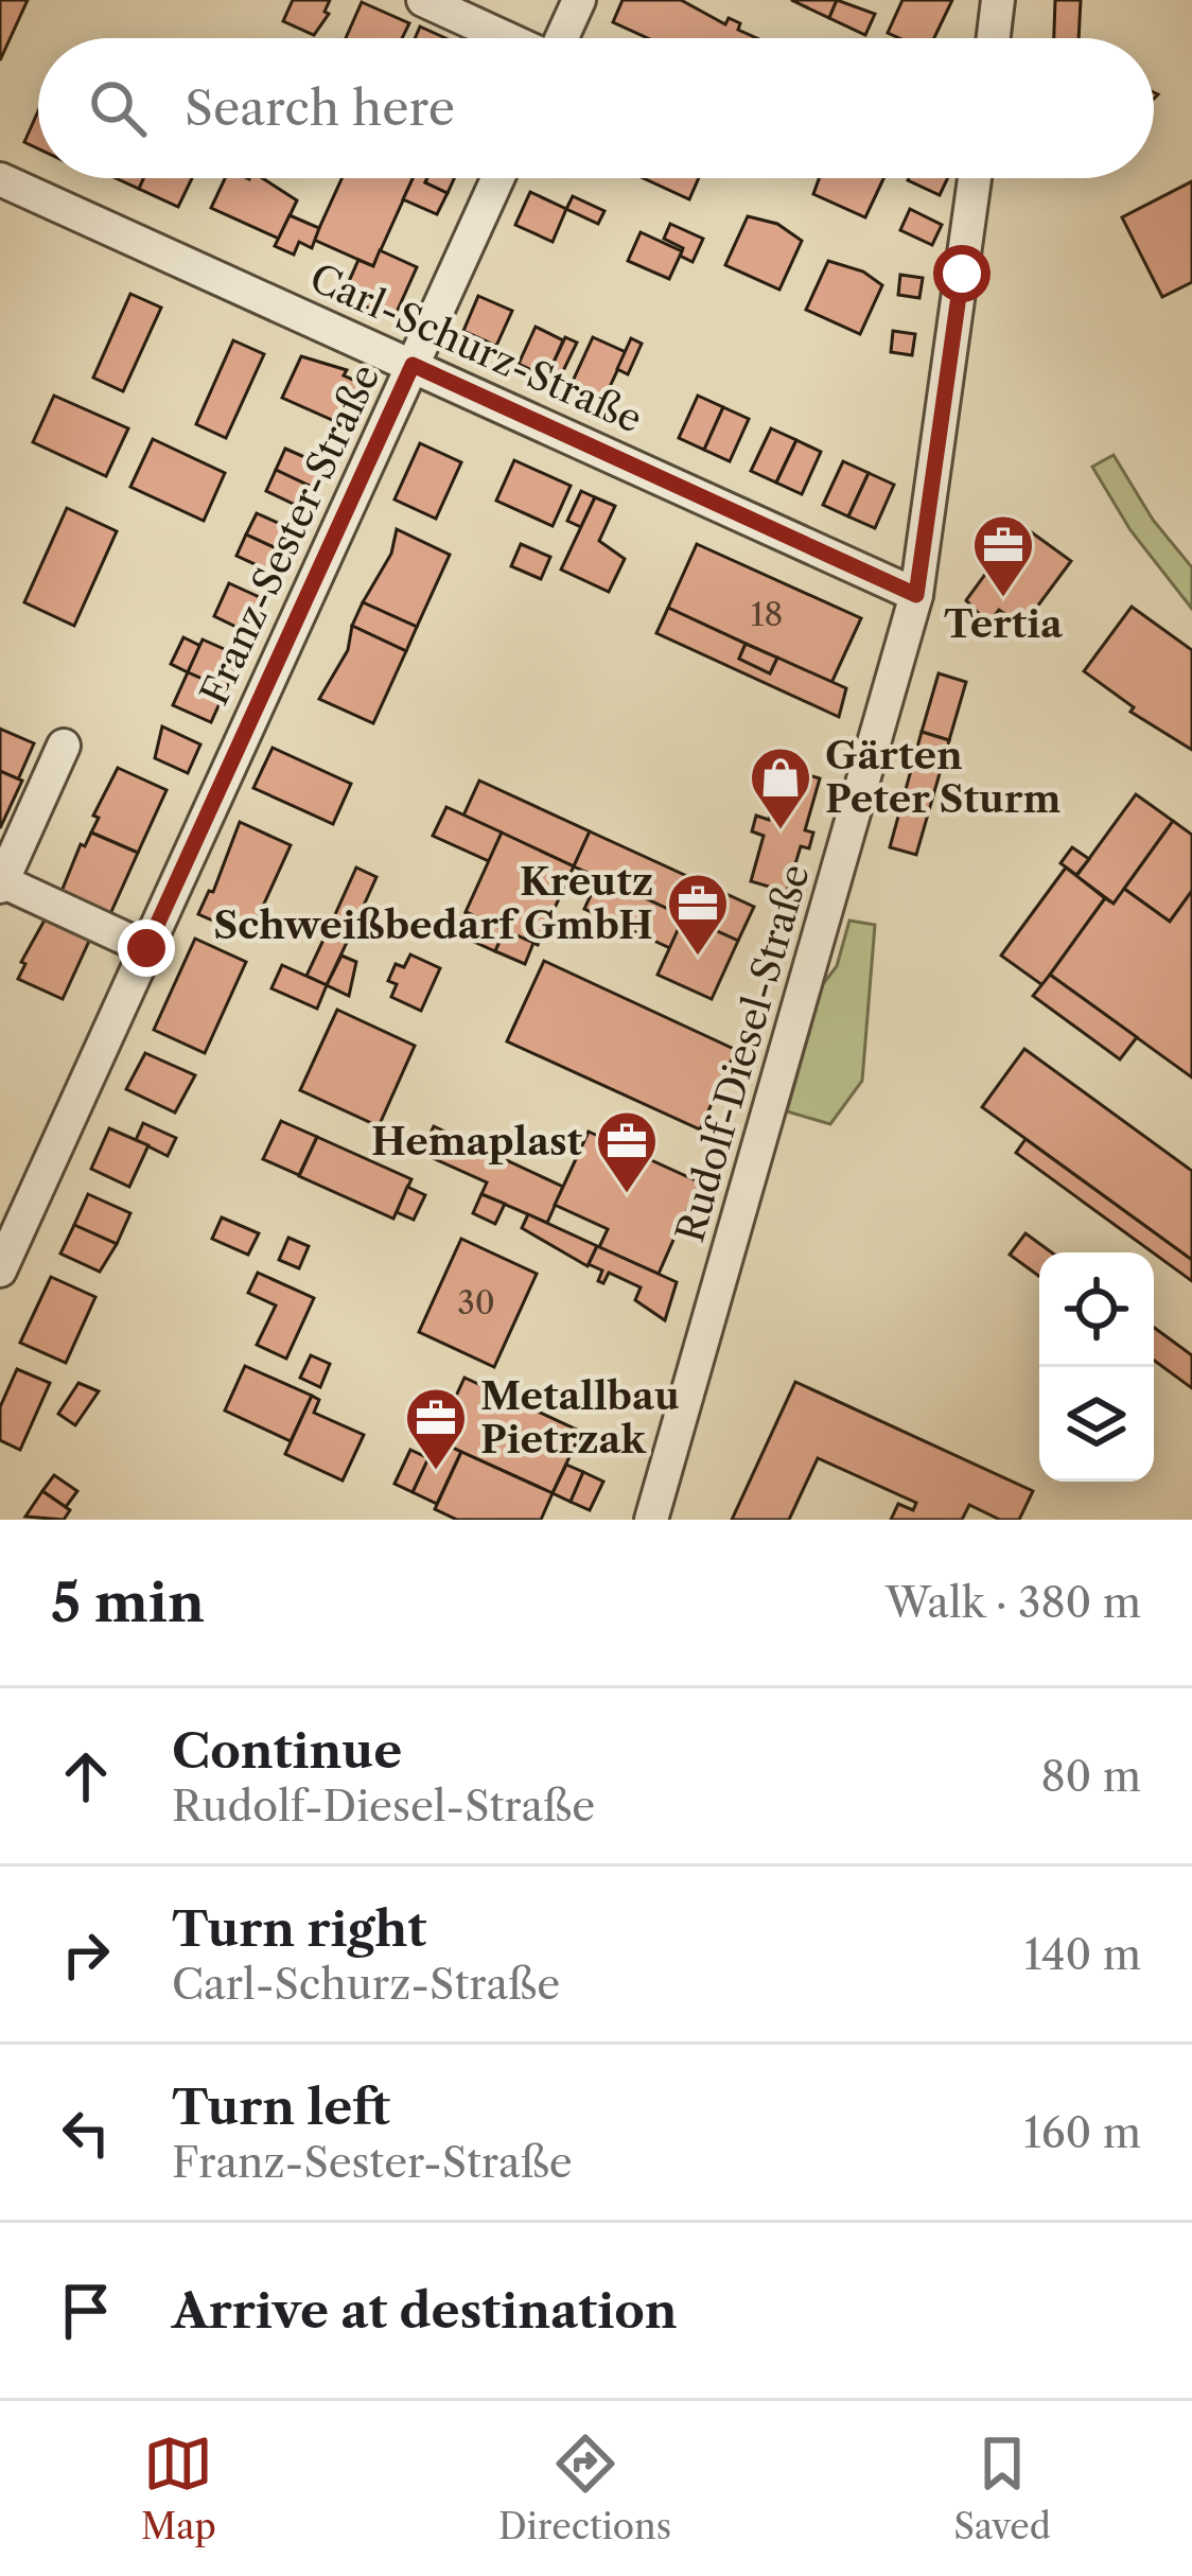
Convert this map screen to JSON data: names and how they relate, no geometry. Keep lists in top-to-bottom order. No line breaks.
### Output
{"streets":{"street":["Carl-Schurz-Straße","Franz-Sester-Straße","Rudolf-Diesel-Straße"]},"crossings":[["Carl-Schurz-Straße","Franz-Sester-Straße"],["Carl-Schurz-Straße","Rudolf-Diesel-Straße"]],"places":{"office":["Tertia","Kreutz Schweißbedarf GmbH","Hemaplast","Metallbau Pietrzak"],"shop":["Gärten Peter Sturm"]},"house_numbers":["18","30"],"page":{"search":"Search here","heading":["5 min","Walk · 380 m"],"list":[["Continue","Rudolf-Diesel-Straße","80 m"],["Turn right","Carl-Schurz-Straße","140 m"],["Turn left","Franz-Sester-Straße","160 m"],"Arrive at destination"],"nav":["Map","Directions","Saved"]}}
